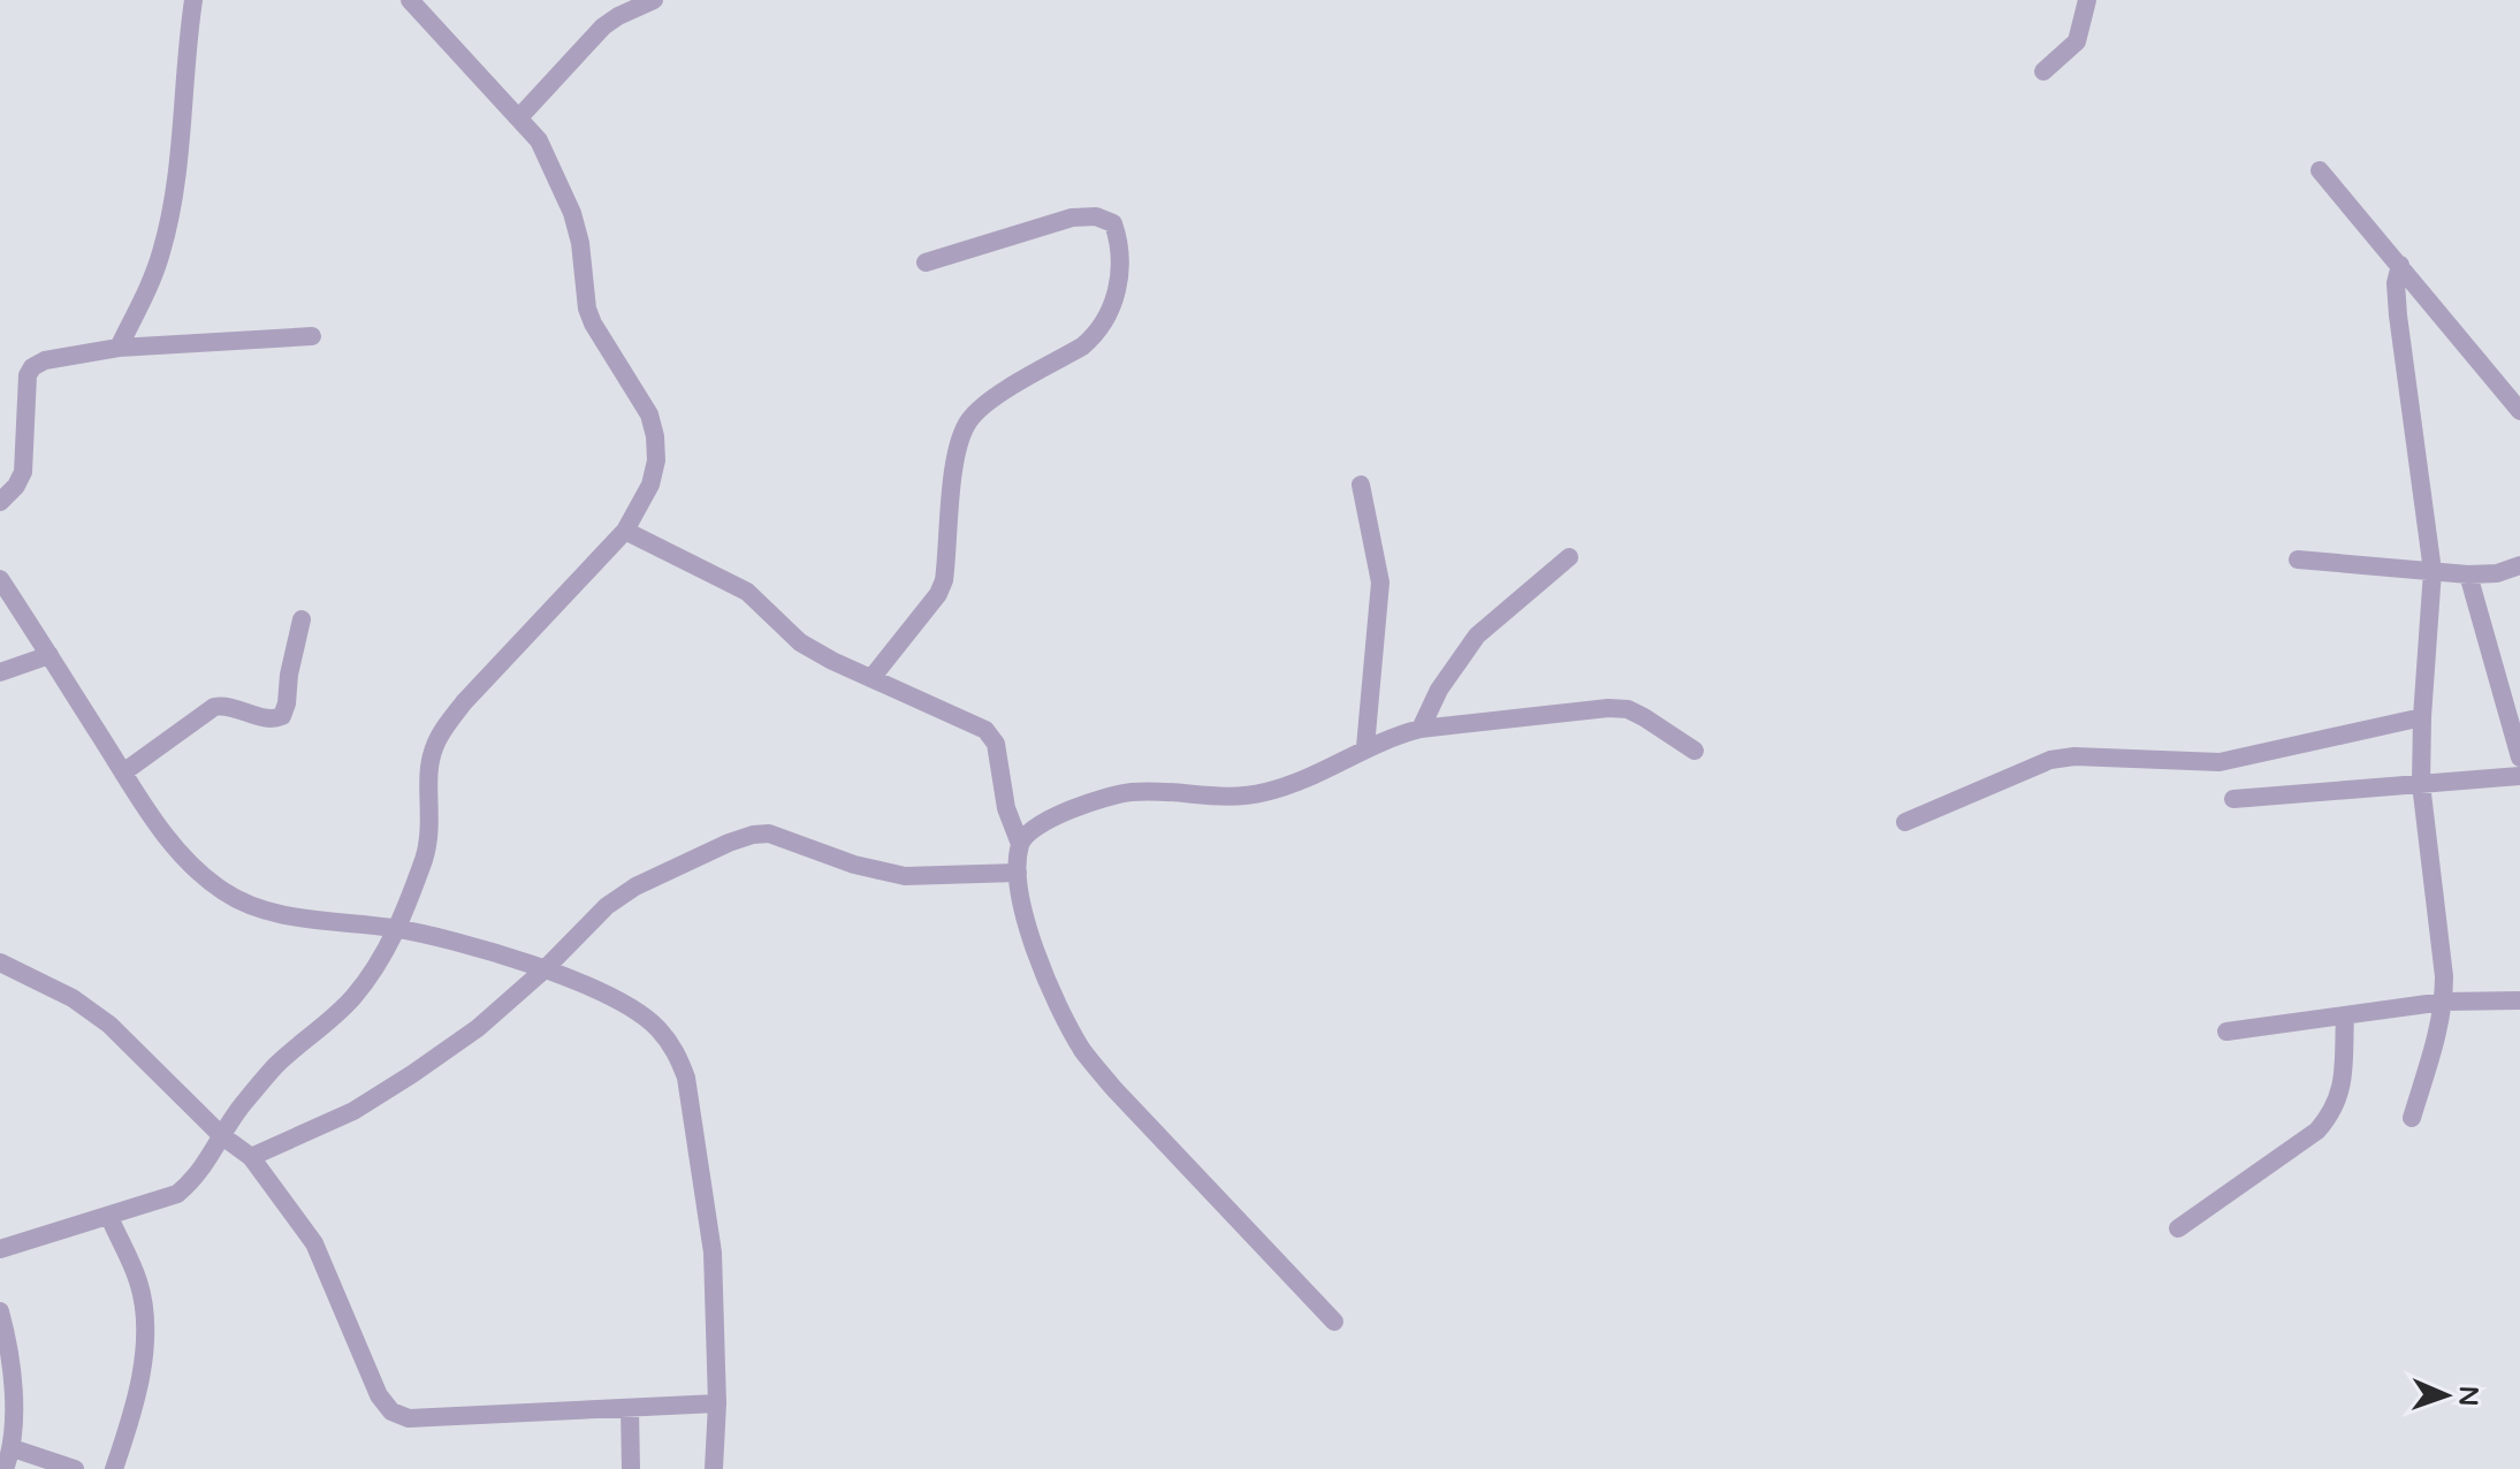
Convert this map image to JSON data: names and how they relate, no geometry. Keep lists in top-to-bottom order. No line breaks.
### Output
{"north":"right"}
